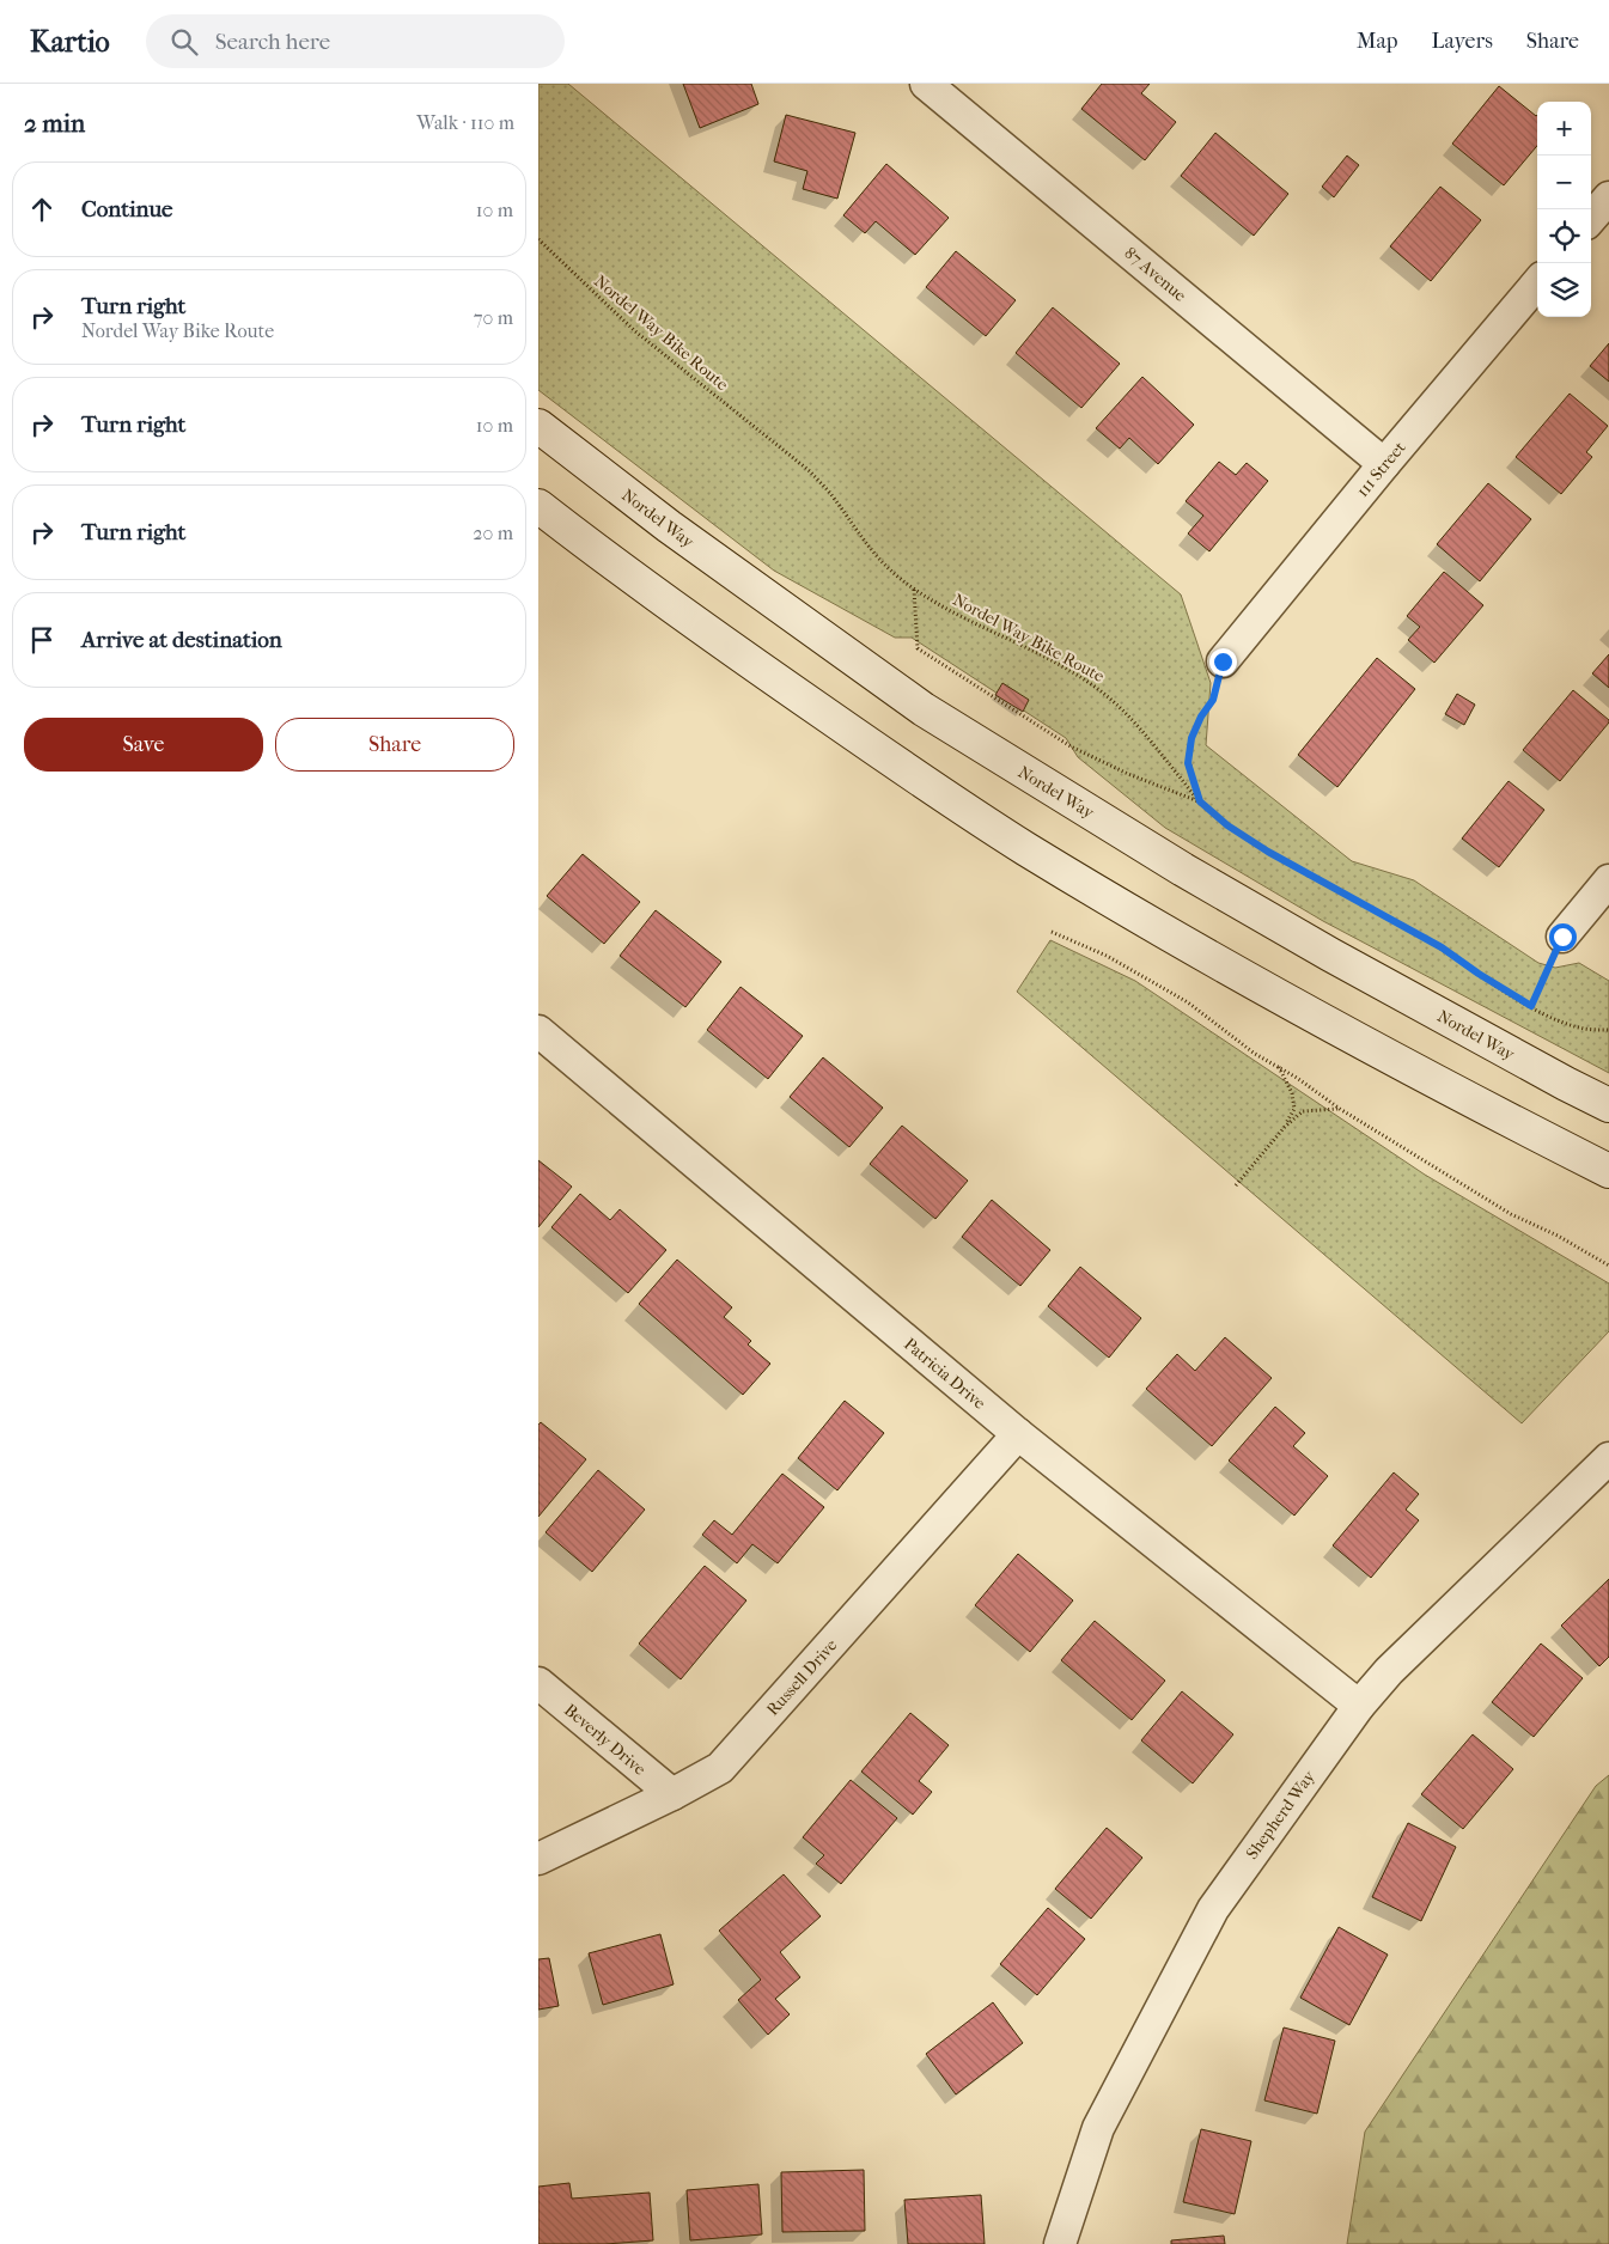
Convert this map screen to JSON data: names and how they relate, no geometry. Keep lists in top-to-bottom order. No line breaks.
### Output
{"streets":{"main road":["Nordel Way"],"street":["87 Avenue","111 Street","Patricia Drive","Russell Drive","Beverly Drive","Shepherd Way"],"path":["Nordel Way Bike Route"]},"crossings":[["87 Avenue","111 Street"],["Patricia Drive","Russell Drive"],["Patricia Drive","Shepherd Way"],["Russell Drive","Beverly Drive"]],"page":{"header":"Kartio","search":"Search here","nav":["Map","Layers","Share"],"heading":["2 min","Walk · 110 m"],"map_buttons":["+","−"],"list":[["Continue","10 m"],["Turn right","Nordel Way Bike Route","70 m"],["Turn right","10 m"],["Turn right","20 m"],"Arrive at destination"],"buttons":["Save","Share"]}}
